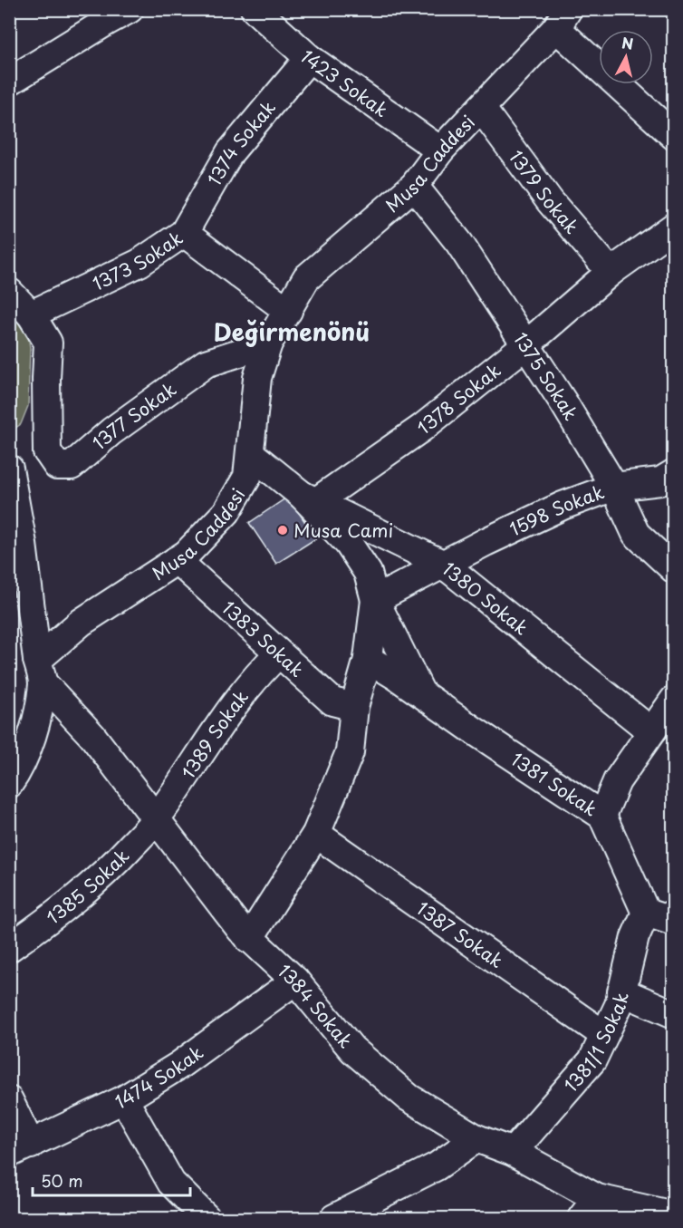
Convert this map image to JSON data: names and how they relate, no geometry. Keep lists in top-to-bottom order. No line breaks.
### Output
{"streets":{"street":["1423 Sokak","1374 Sokak","Musa Caddesi","1379 Sokak","1373 Sokak","1375 Sokak","1378 Sokak","1377 Sokak","1598 Sokak","1380 Sokak","1383 Sokak","1389 Sokak","1381 Sokak","1385 Sokak","1387 Sokak","1384 Sokak","1381/1 Sokak","1474 Sokak"]},"crossings":[["1423 Sokak","1374 Sokak"],["1423 Sokak","Musa Caddesi"],["1374 Sokak","1373 Sokak"],["Musa Caddesi","1379 Sokak"],["Musa Caddesi","1373 Sokak"],["Musa Caddesi","1375 Sokak"],["Musa Caddesi","1377 Sokak"],["Musa Caddesi","1380 Sokak"],["Musa Caddesi","1383 Sokak"],["Musa Caddesi","1384 Sokak"],["1379 Sokak","1378 Sokak"],["1375 Sokak","1378 Sokak"],["1375 Sokak","1598 Sokak"],["1378 Sokak","1380 Sokak"],["1598 Sokak","1380 Sokak"],["1598 Sokak","1381 Sokak"],["1380 Sokak","1381 Sokak"],["1383 Sokak","1389 Sokak"],["1389 Sokak","1385 Sokak"],["1389 Sokak","1384 Sokak"],["1381 Sokak","1381/1 Sokak"],["1385 Sokak","1384 Sokak"],["1387 Sokak","1381/1 Sokak"],["1384 Sokak","1381/1 Sokak"],["1384 Sokak","1474 Sokak"]],"districts":["Değirmenönü"],"places":["Musa Cami"],"scale_bar":"50 m","north":"top"}
